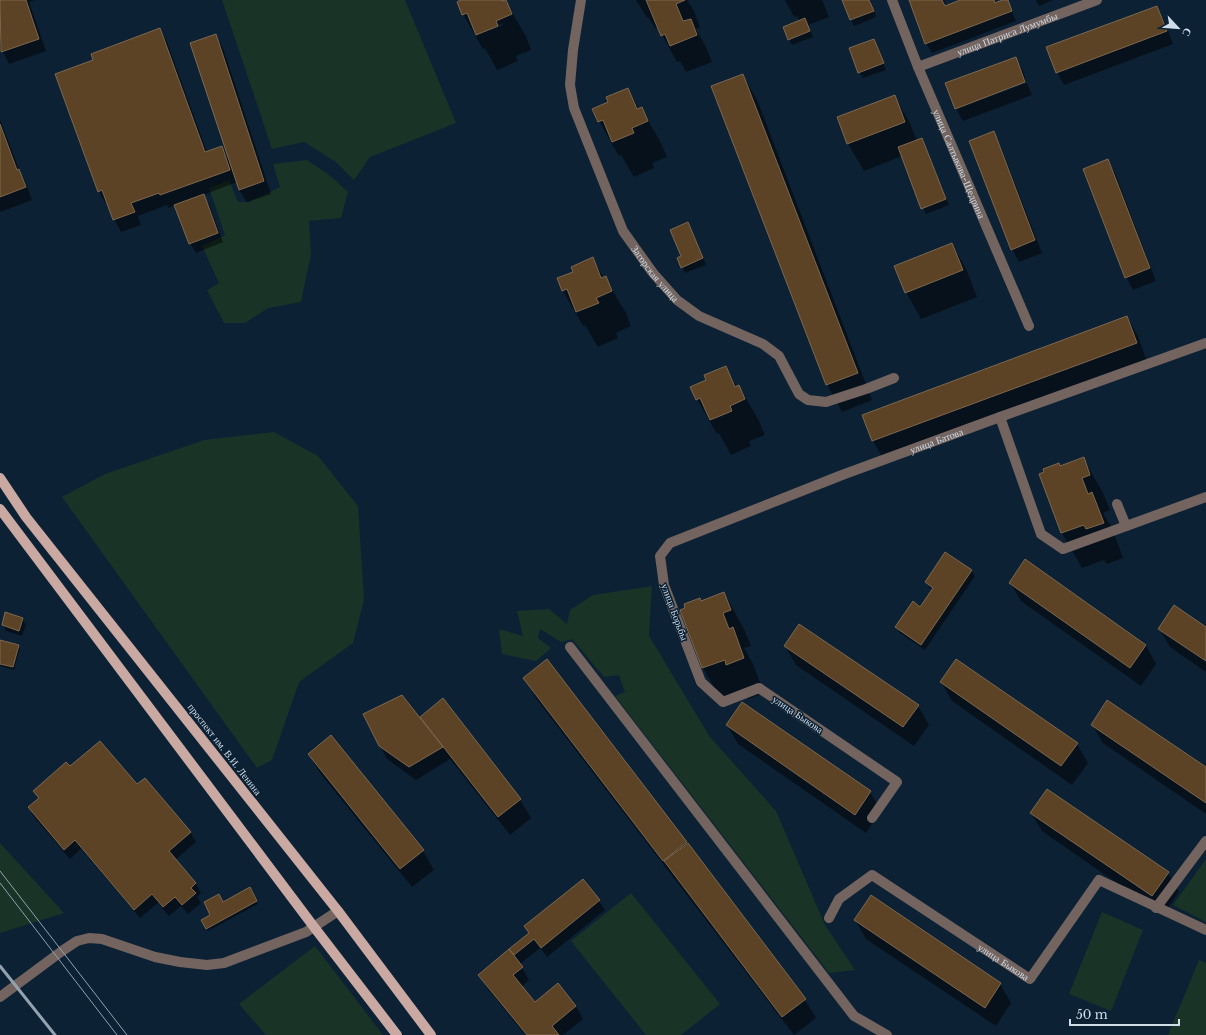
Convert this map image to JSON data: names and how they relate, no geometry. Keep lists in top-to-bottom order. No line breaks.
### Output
{"streets":{"main road":["проспект им. В.И. Ленина"],"street":["улица Патриса Лумумбы","улица Салтыкова-Щедрина","Загорская улица","улица Батова","улица Борьбы","улица Быкова"]},"crossings":[["улица Патриса Лумумбы","улица Салтыкова-Щедрина"],["улица Батова","улица Борьбы"],["улица Борьбы","улица Быкова"]],"scale_bar":"50 m","north":"bottom right"}
